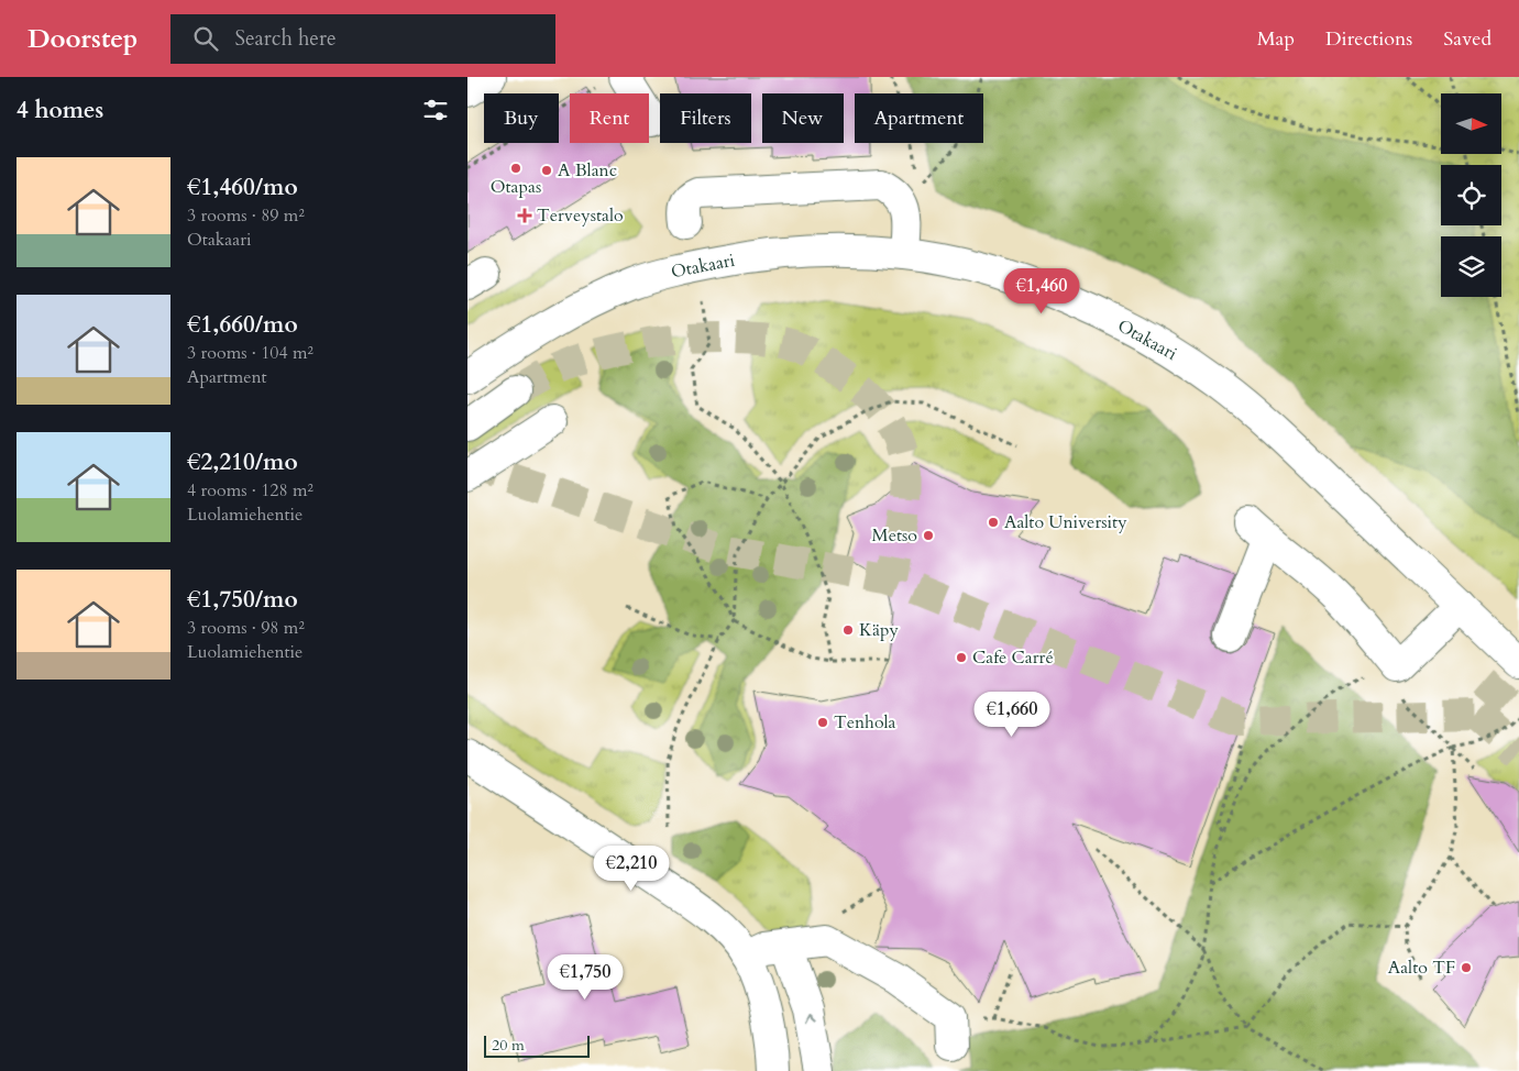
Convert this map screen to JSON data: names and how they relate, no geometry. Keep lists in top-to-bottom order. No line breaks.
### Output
{"streets":{"street":["Otakaari"]},"places":{"other":["Otapas","A Blanc","Aalto University","Metso","Käpy","Cafe Carré","Tenhola","Aalto TF"],"health":["Terveystalo"]},"scale_bar":"20 m","north":"right","page":{"header":"Doorstep","search":"Search here","nav":["Map","Directions","Saved"],"heading":"4 homes","chip":["Buy","Rent","Filters","New","Apartment"],"list":[{"name":"€1,460/mo","note":"3 rooms · 89 m² · Otakaari"},{"name":"€1,660/mo","note":"3 rooms · 104 m² · Apartment"},{"name":"€2,210/mo","note":"4 rooms · 128 m² · Luolamiehentie"},{"name":"€1,750/mo","note":"3 rooms · 98 m² · Luolamiehentie"}],"price":["€1,460","€1,660","€2,210","€1,750"],"scale":"20 m"}}
